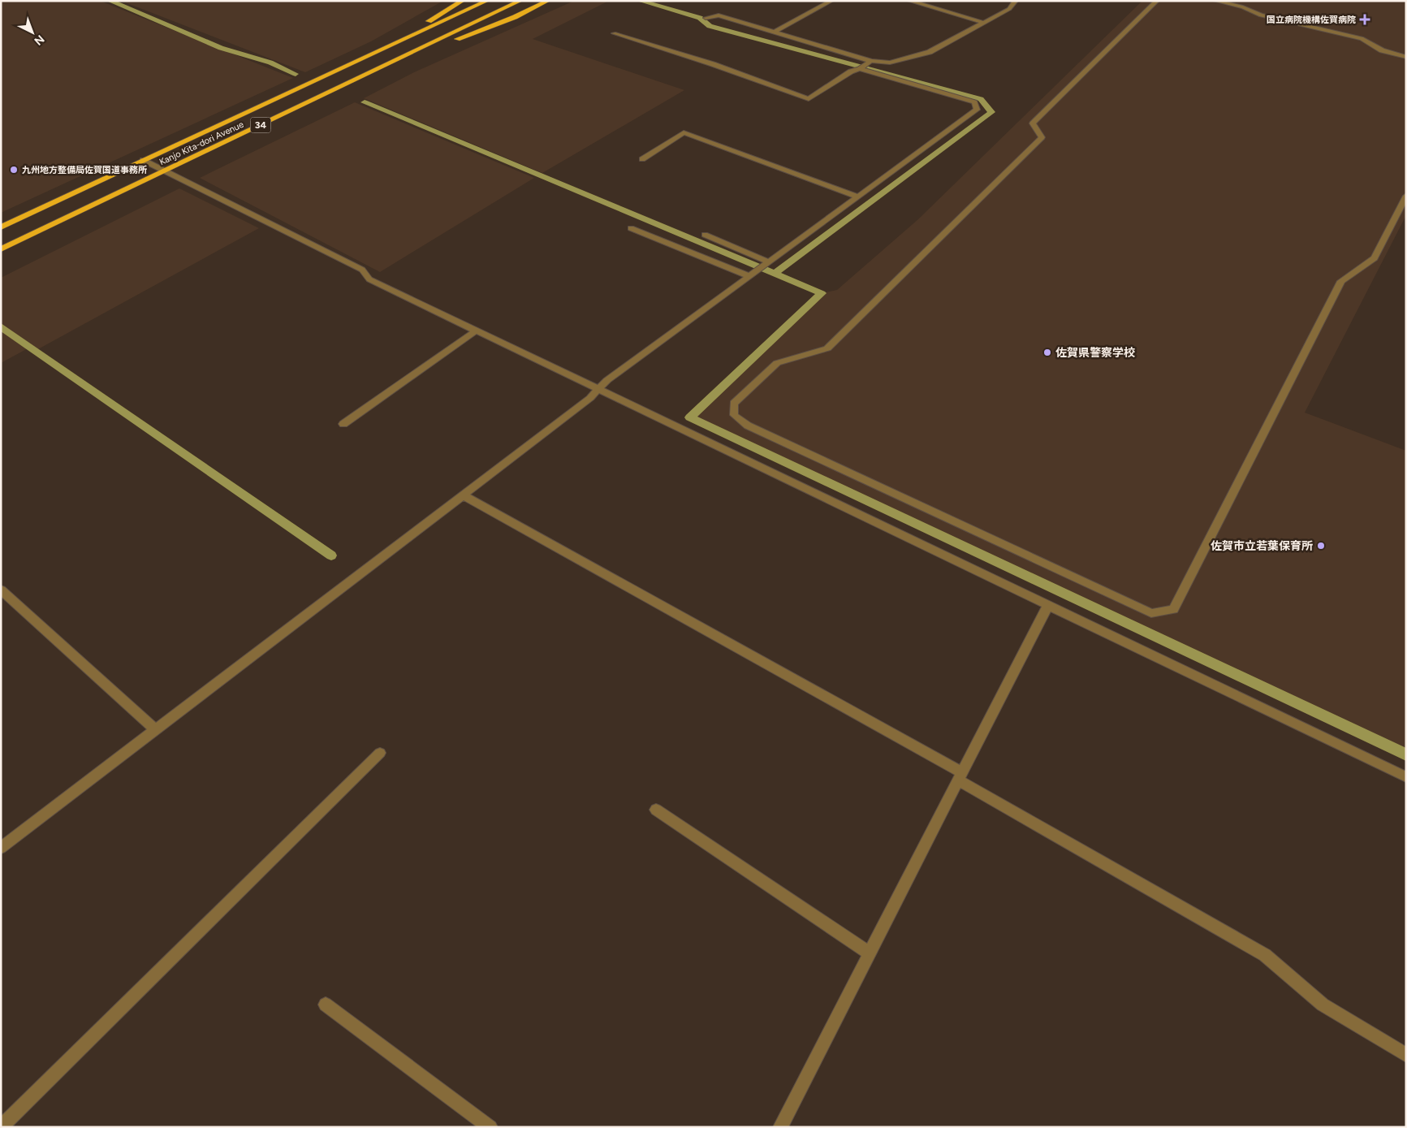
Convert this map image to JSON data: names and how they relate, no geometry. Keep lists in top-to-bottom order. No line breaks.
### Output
{"streets":{"highway":["34","Kanjo Kita-dori Avenue"]},"places":{"health":["国立病院機構佐賀病院"],"other":["九州地方整備局佐賀国道事務所","佐賀県警察学校","佐賀市立若葉保育所"]},"north":"bottom right"}
